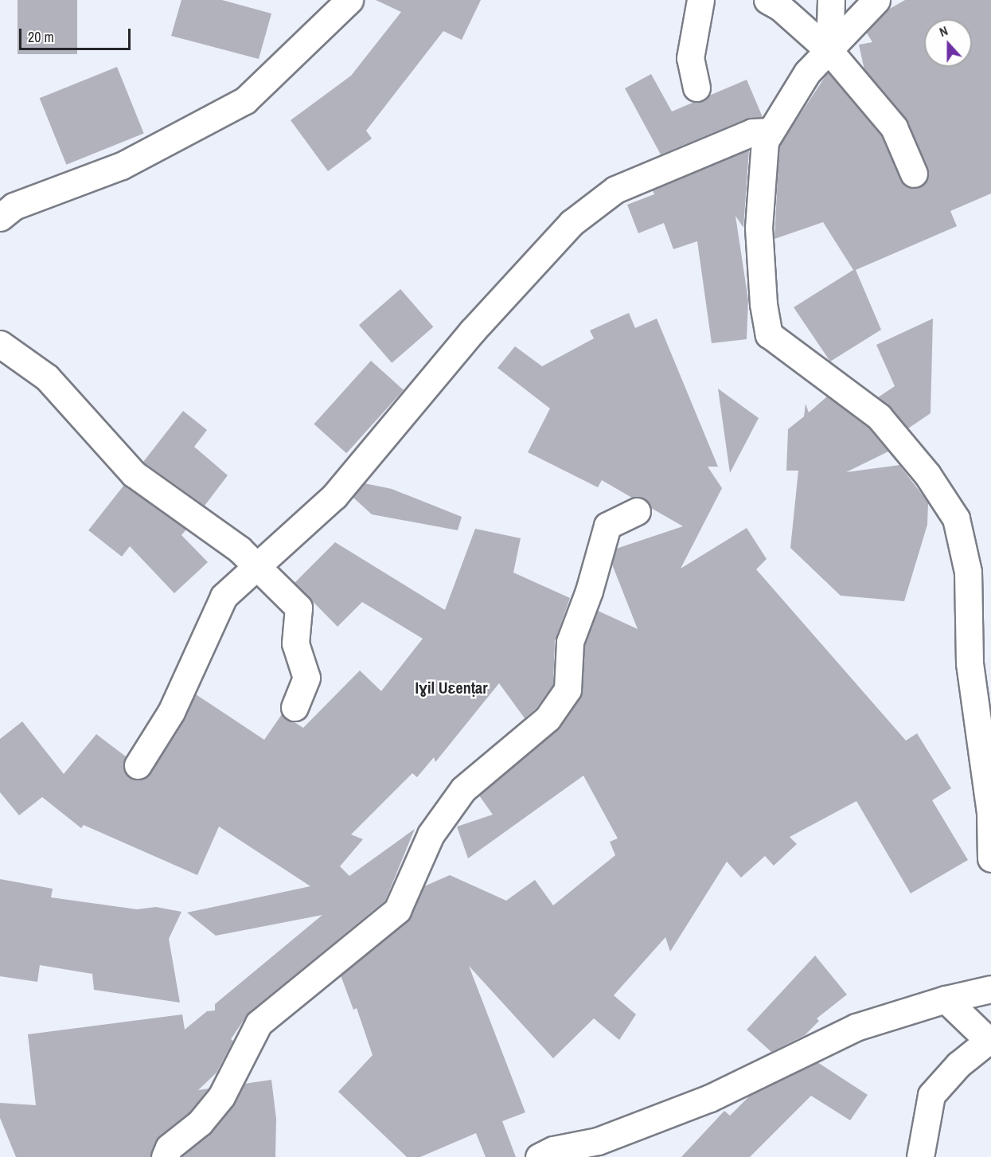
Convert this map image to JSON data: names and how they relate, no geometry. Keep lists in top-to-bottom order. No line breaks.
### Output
{"districts":["Iɣil Uɛenṭar"],"scale_bar":"20 m","north":"top"}
